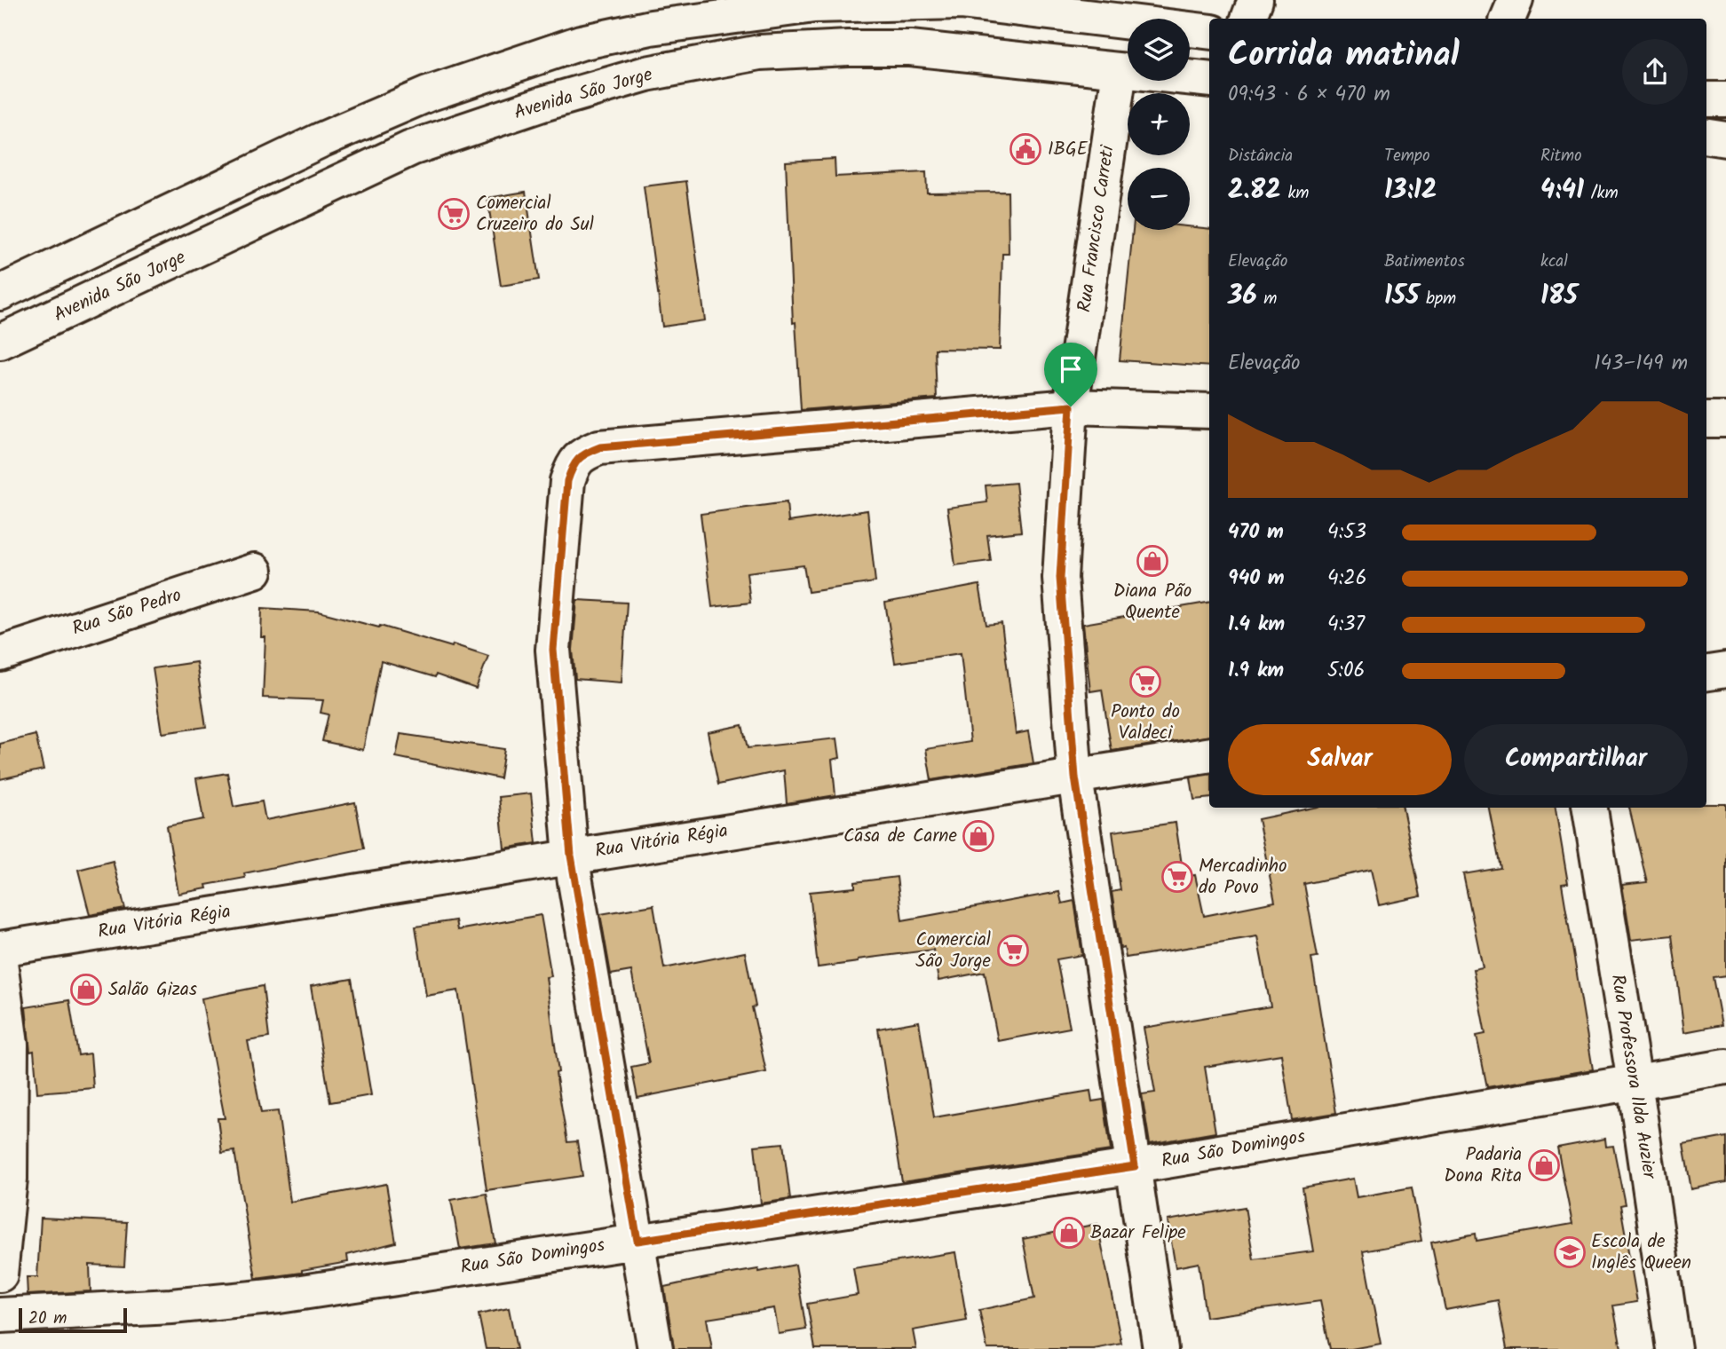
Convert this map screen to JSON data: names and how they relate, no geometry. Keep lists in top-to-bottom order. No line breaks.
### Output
{"streets":{"street":["Avenida São Jorge","Rua Francisco Carreti","Rua São Pedro","Rua Vitória Régia","Rua Professora Ilda Auzier","Rua São Domingos"]},"crossings":[["Avenida São Jorge","Rua Francisco Carreti"],["Rua Francisco Carreti","Rua Vitória Régia"],["Rua Francisco Carreti","Rua São Domingos"],["Rua Professora Ilda Auzier","Rua São Domingos"]],"places":{"public building":["IBGE"],"supermarket":["Comercial Cruzeiro do Sul","Ponto do Valdeci","Mercadinho do Povo","Comercial São Jorge"],"shop":["Diana Pão Quente","Casa de Carne","Salão Gizas","Padaria Dona Rita","Bazar Felipe"],"school or university":["Escola de Inglês Queen"]},"scale_bar":"20 m","page":{"map_buttons":["+","−"],"heading":["Corrida matinal","09:43 · 6 × 470 m"],"stats":[["Distância","2.82 km"],["Tempo","13:12"],["Ritmo","4:41 /km"],["Elevação","36 m"],["Batimentos","155 bpm"],["kcal","185"]],"chart":["Elevação","143–149 m"],"list":[{"name":"470 m","note":"4:53"},{"name":"940 m","note":"4:26"},{"name":"1.4 km","note":"4:37"},{"name":"1.9 km","note":"5:06"}],"buttons":["Salvar","Compartilhar"],"scale":"20 m"}}
